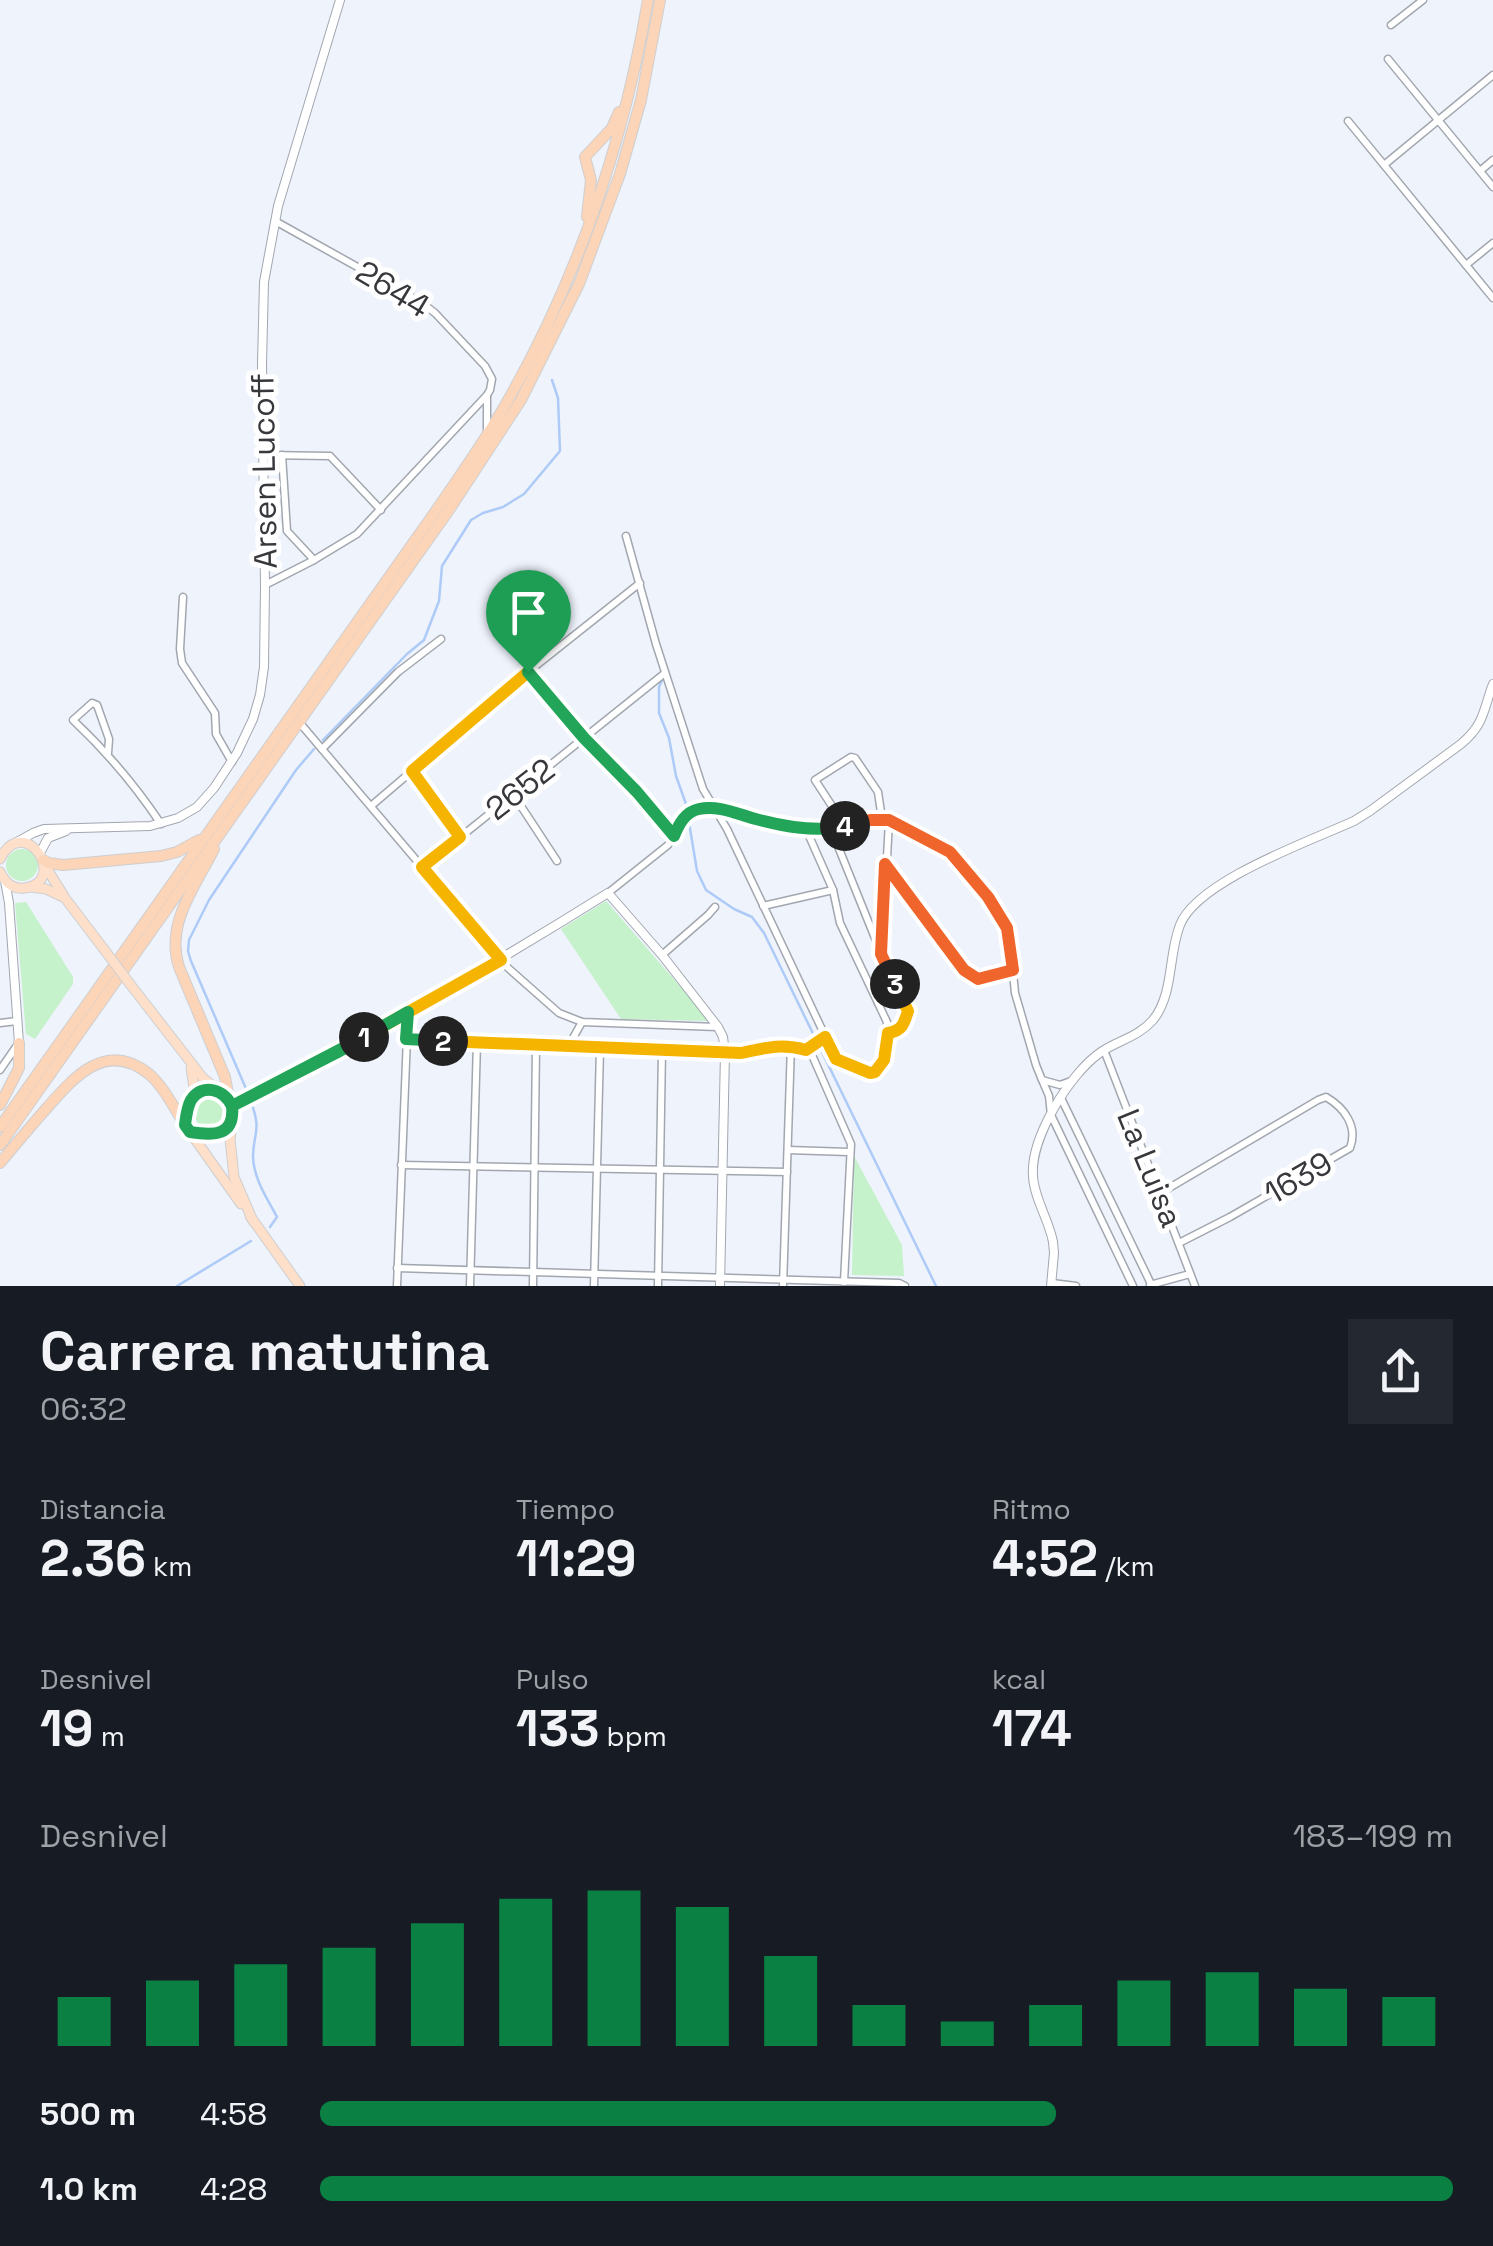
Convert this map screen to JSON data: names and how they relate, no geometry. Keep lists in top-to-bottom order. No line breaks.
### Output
{"streets":{"street":["2644","Arsen Lucoff","2652","La Luisa","1639"]},"crossings":[["2644","Arsen Lucoff"],["La Luisa","1639"]],"page":{"pins":["4","3","1","2"],"heading":["Carrera matutina","06:32"],"stats":[["Distancia","2.36 km"],["Tiempo","11:29"],["Ritmo","4:52 /km"],["Desnivel","19 m"],["Pulso","133 bpm"],["kcal","174"]],"chart":["Desnivel","183–199 m"],"list":[{"name":"500 m","note":"4:58"},{"name":"1.0 km","note":"4:28"}]}}
